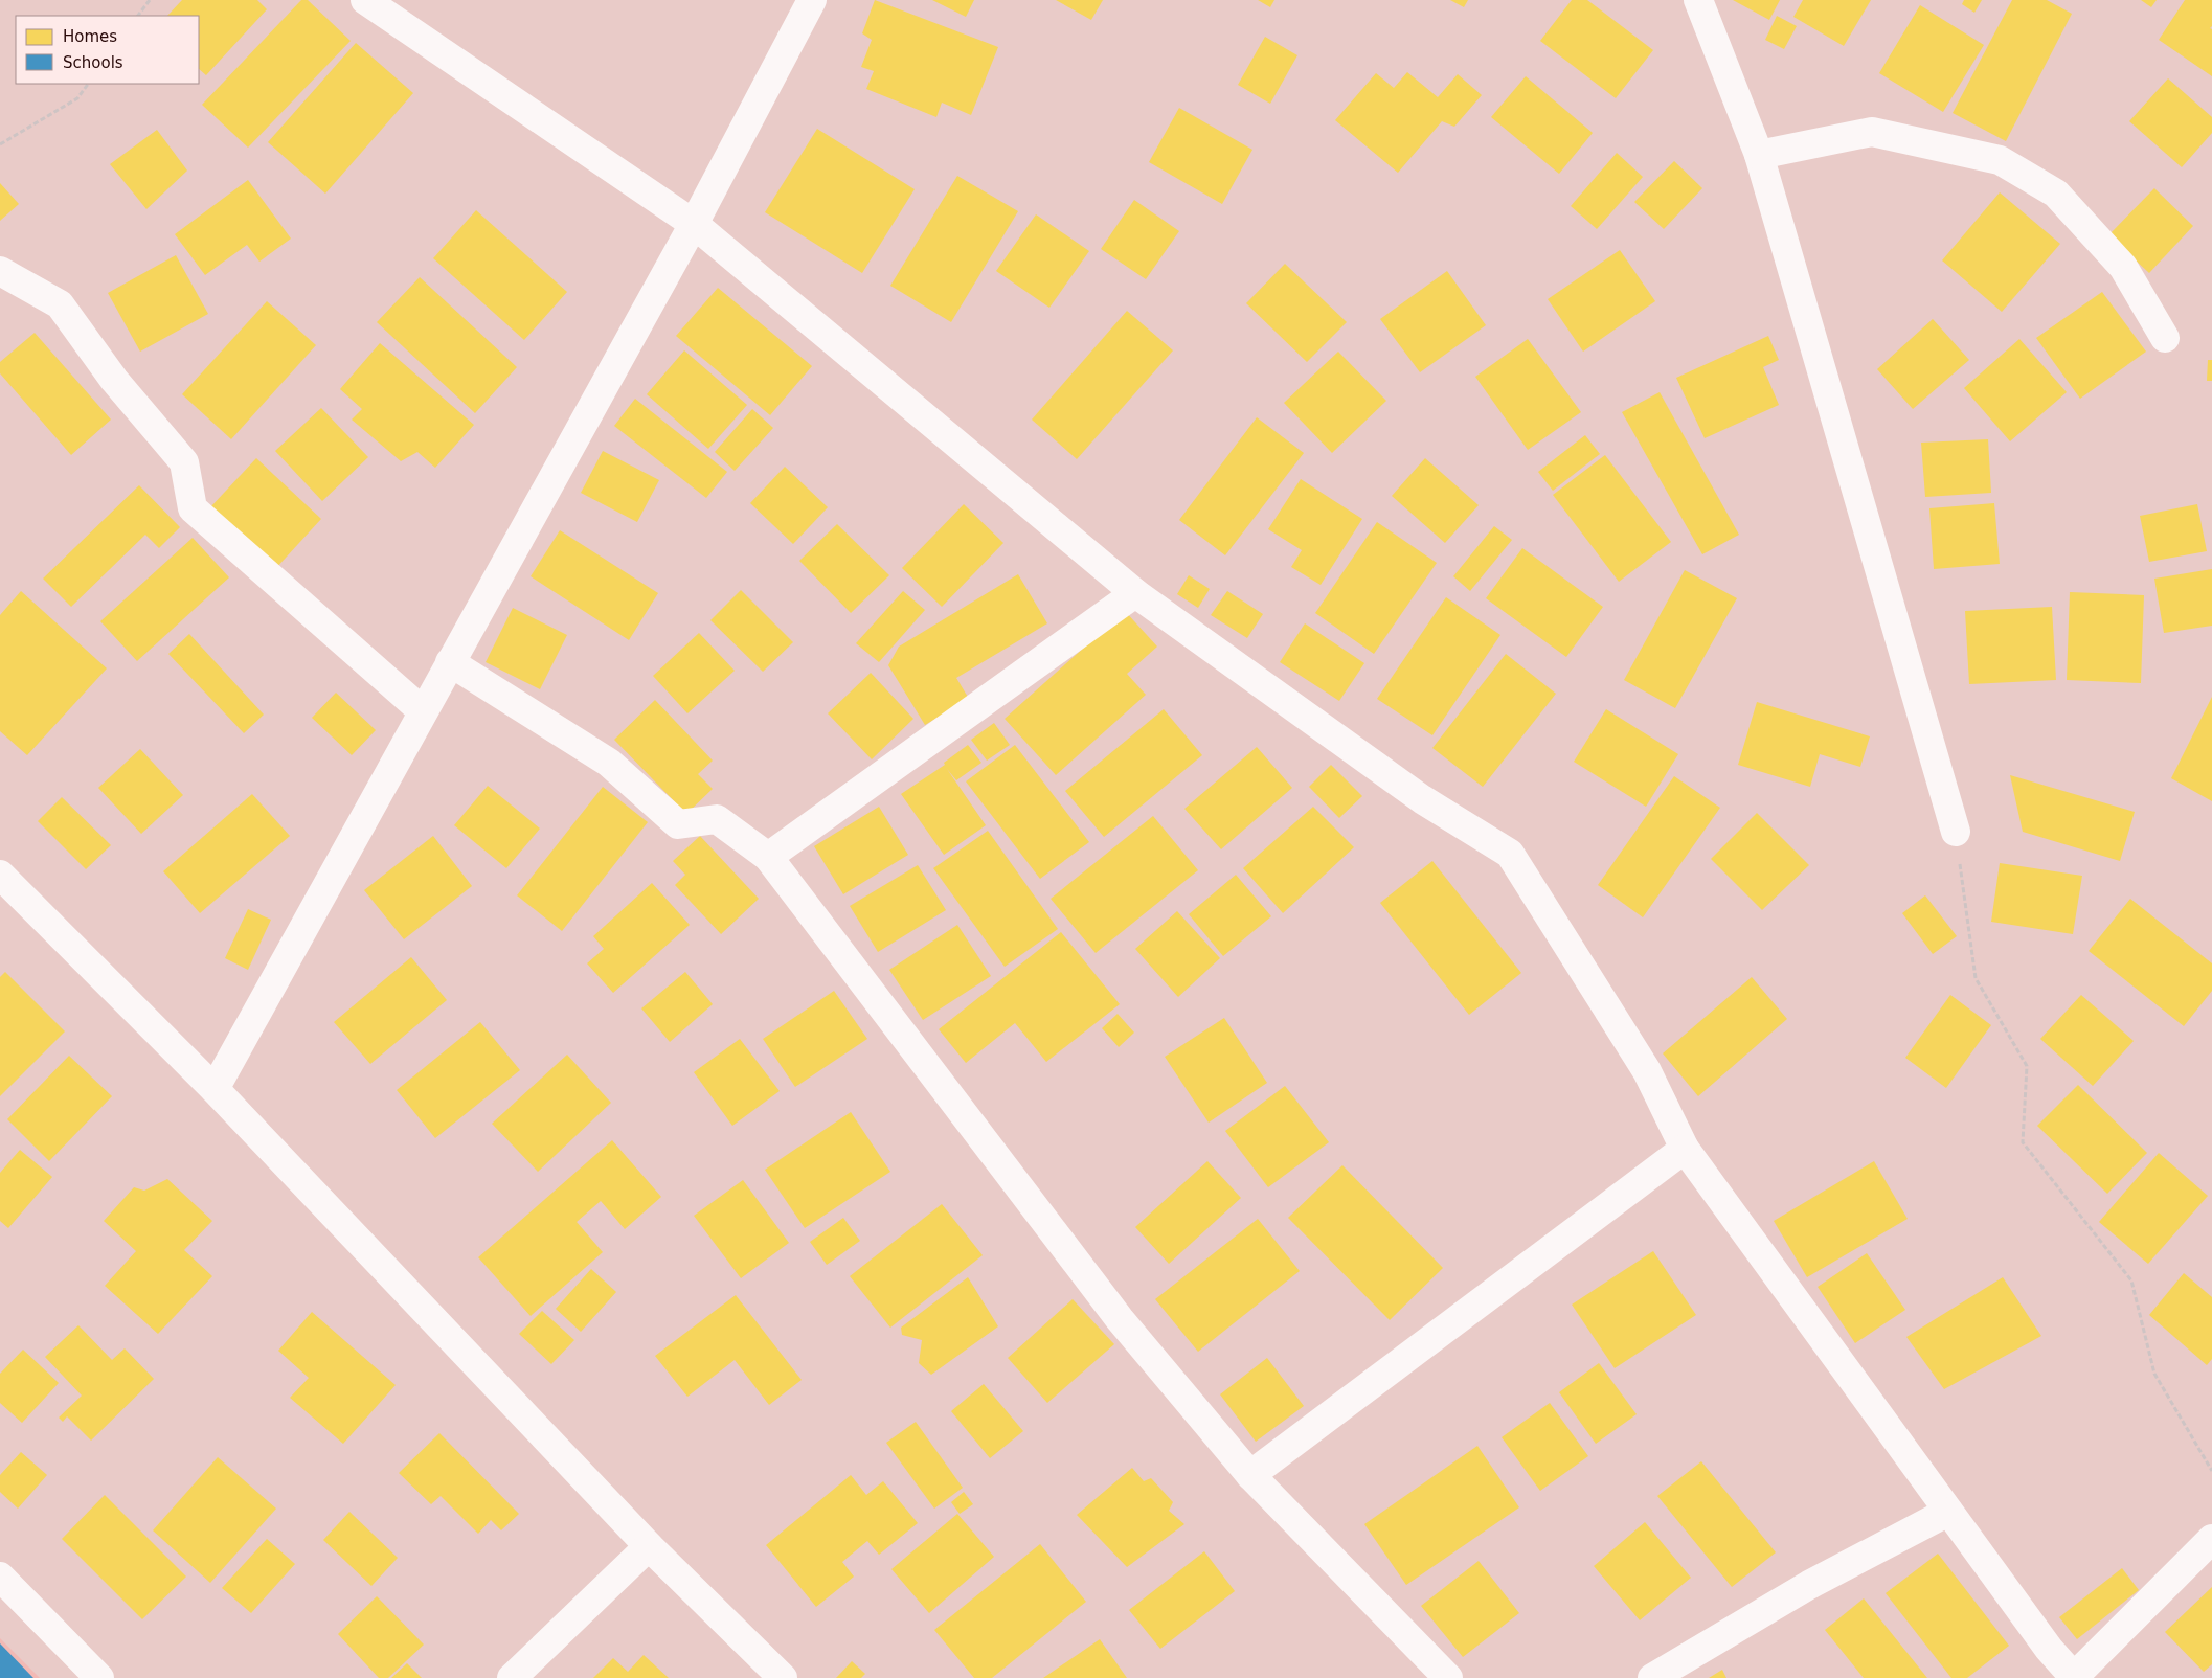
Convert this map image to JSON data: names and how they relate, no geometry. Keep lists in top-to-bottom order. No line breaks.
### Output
{"legend":["Homes","Schools"]}
